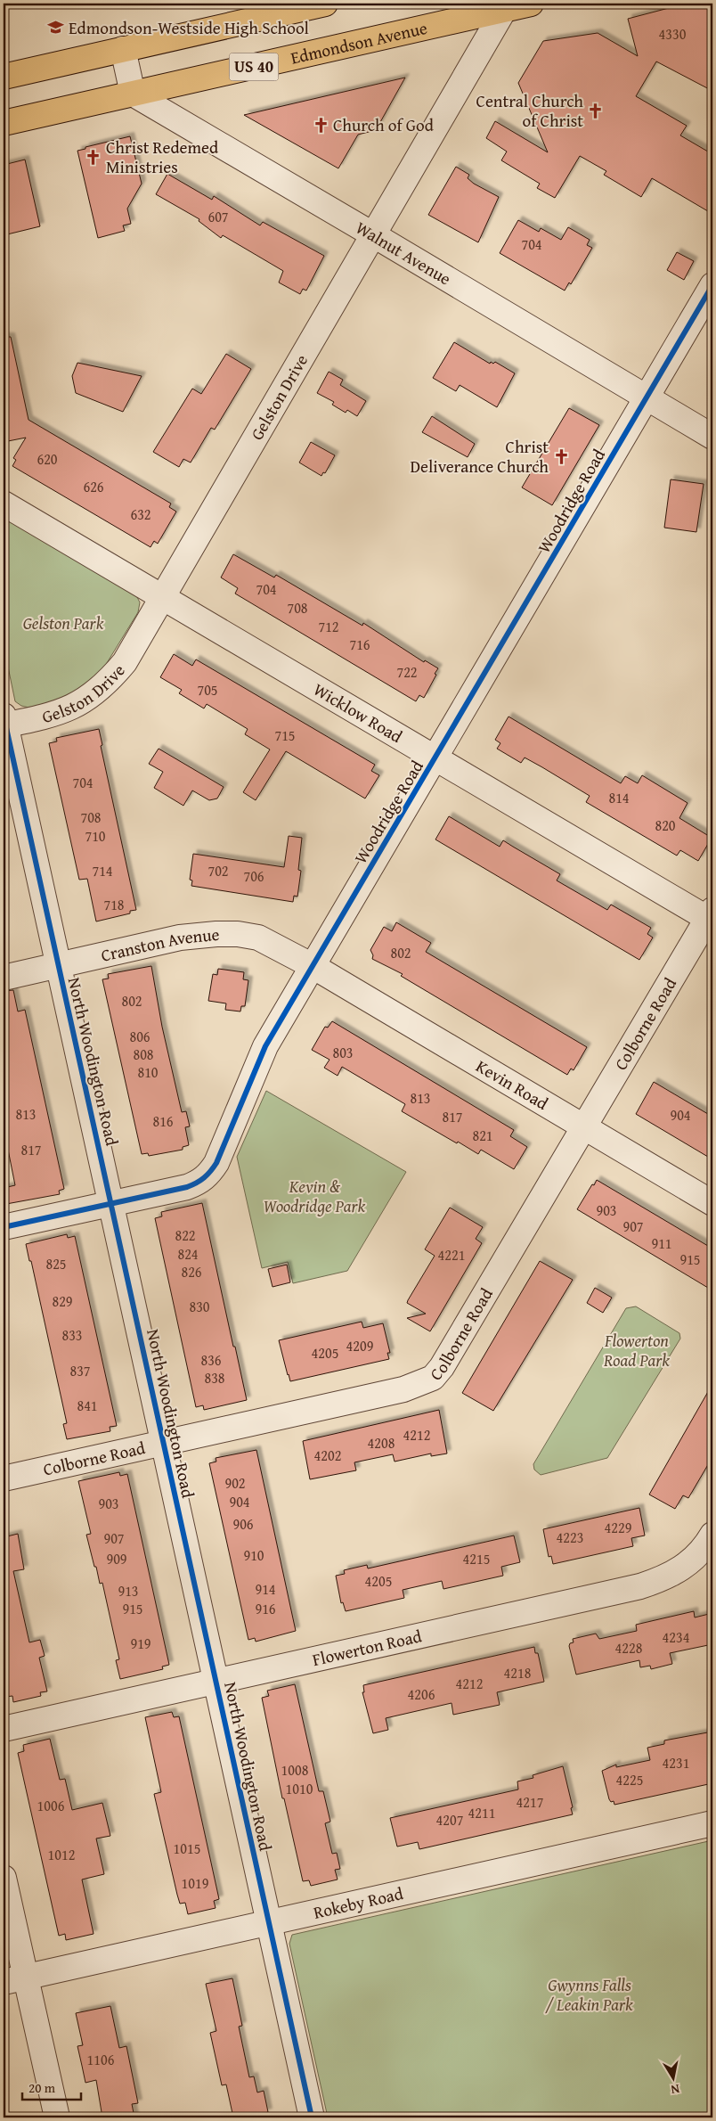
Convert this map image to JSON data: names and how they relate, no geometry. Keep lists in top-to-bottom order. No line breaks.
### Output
{"streets":{"main road":["Edmondson Avenue","US 40"],"street":["Walnut Avenue","Gelston Drive","Woodridge Road","Wicklow Road","Cranston Avenue","Colborne Road","North Woodington Road","Kevin Road","Flowerton Road","Rokeby Road"]},"crossings":[["Edmondson Avenue","Walnut Avenue"],["Edmondson Avenue","Gelston Drive"],["Walnut Avenue","Gelston Drive"],["Walnut Avenue","Woodridge Road"],["Gelston Drive","Wicklow Road"],["Gelston Drive","North Woodington Road"],["Woodridge Road","Wicklow Road"],["Woodridge Road","Cranston Avenue"],["Woodridge Road","North Woodington Road"],["Woodridge Road","Kevin Road"],["Wicklow Road","Colborne Road"],["Cranston Avenue","North Woodington Road"],["Cranston Avenue","Kevin Road"],["Colborne Road","North Woodington Road"],["Colborne Road","Kevin Road"],["North Woodington Road","Flowerton Road"],["North Woodington Road","Rokeby Road"]],"parks":["Gelston Park","Kevin & Woodridge Park","Flowerton Road Park","Gwynns Falls / Leakin Park"],"places":{"school or university":["Edmondson-Westside High School"],"church":["Central Church of Christ","Church of God","Christ Redemed Ministries","Christ Deliverance Church"]},"house_numbers":["4330","607","704","620","626","632","704","708","712","716","722","705","715","704","814","708","820","710","714","702","706","718","802","802","806","803","808","810","813","813","904","817","816","821","817","903","907","822","911","824","4221","915","825","826","829","830","833","4209","4205","836","837","838","841","4212","4208","4202","902","904","903","906","4229","4223","907","910","909","4215","4205","914","913","915","916","4234","919","4228","4218","4212","4206","4231","1008","4225","1010","4217","1006","4211","4207","1015","1012","1019","1106"],"scale_bar":"20 m","north":"bottom"}
